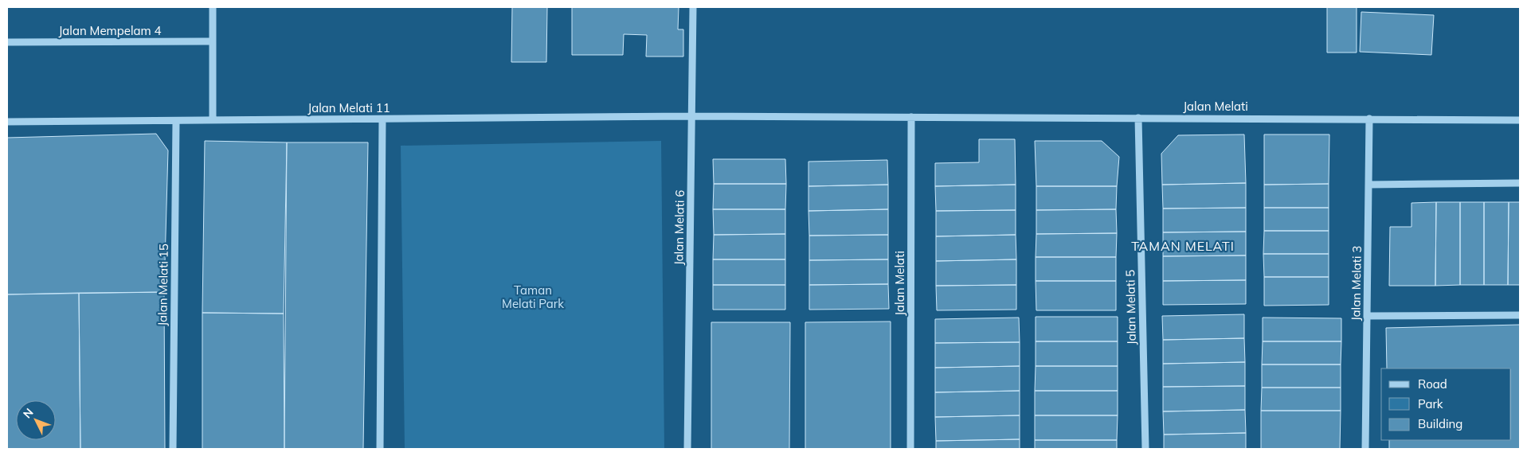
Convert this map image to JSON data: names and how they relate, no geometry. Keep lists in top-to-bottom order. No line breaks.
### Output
{"streets":{"street":["Jalan Mempelam 4","Jalan Melati","Jalan Melati 11","Jalan Melati 6","Jalan Melati 3","Jalan Melati 15","Jalan Melati 5"]},"crossings":[["Jalan Melati","Jalan Melati 11"],["Jalan Melati","Jalan Melati 6"],["Jalan Melati","Jalan Melati 3"],["Jalan Melati","Jalan Melati 5"],["Jalan Melati 11","Jalan Melati 6"],["Jalan Melati 11","Jalan Melati 15"]],"districts":["TAMAN MELATI"],"parks":["Taman Melati Park"],"legend":["Road","Park","Building"],"north":"top left"}
